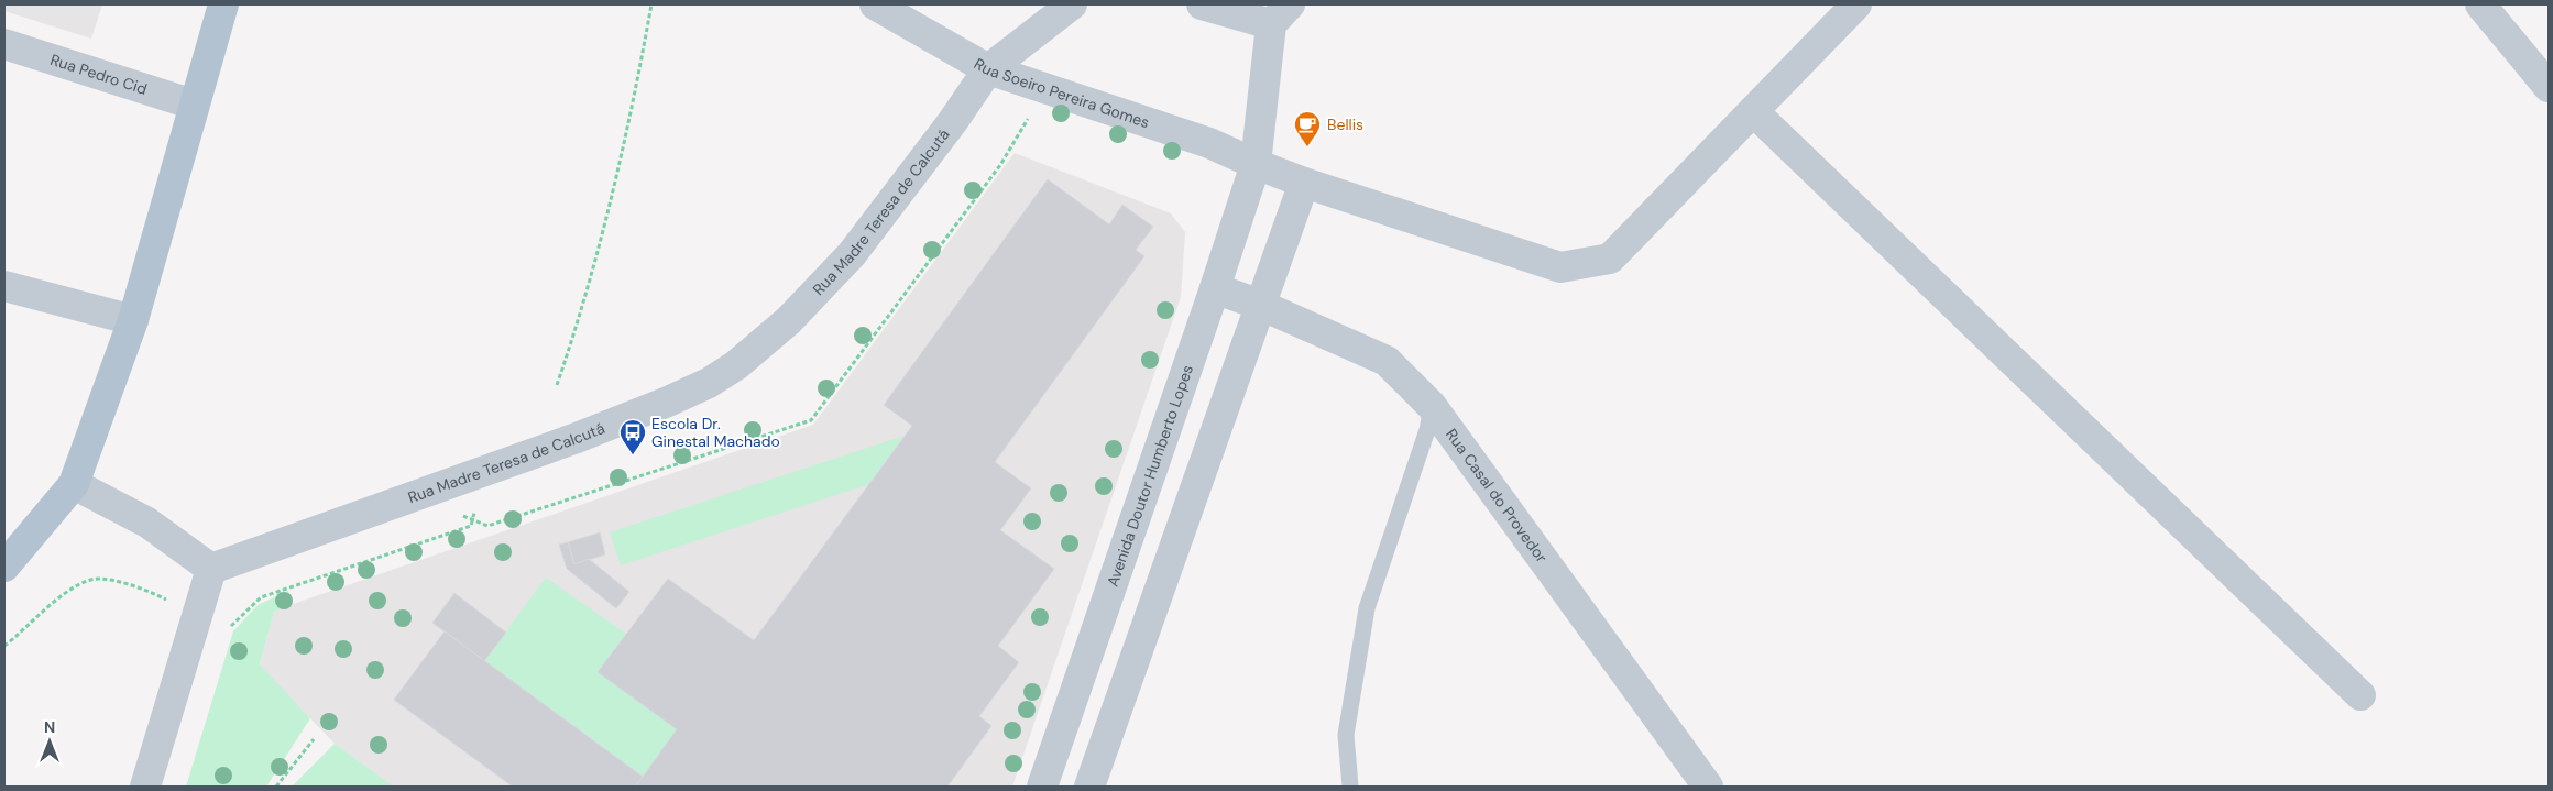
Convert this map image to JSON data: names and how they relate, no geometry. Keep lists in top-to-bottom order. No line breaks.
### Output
{"streets":{"street":["Rua Pedro Cid","Rua Soeiro Pereira Gomes","Rua Madre Teresa de Calcutá","Avenida Doutor Humberto Lopes","Rua Casal do Provedor"]},"crossings":[["Rua Soeiro Pereira Gomes","Rua Madre Teresa de Calcutá"],["Rua Soeiro Pereira Gomes","Avenida Doutor Humberto Lopes"],["Avenida Doutor Humberto Lopes","Rua Casal do Provedor"]],"places":{"cafe":["Bellis"],"bus stop":["Escola Dr. Ginestal Machado"]},"north":"top"}
